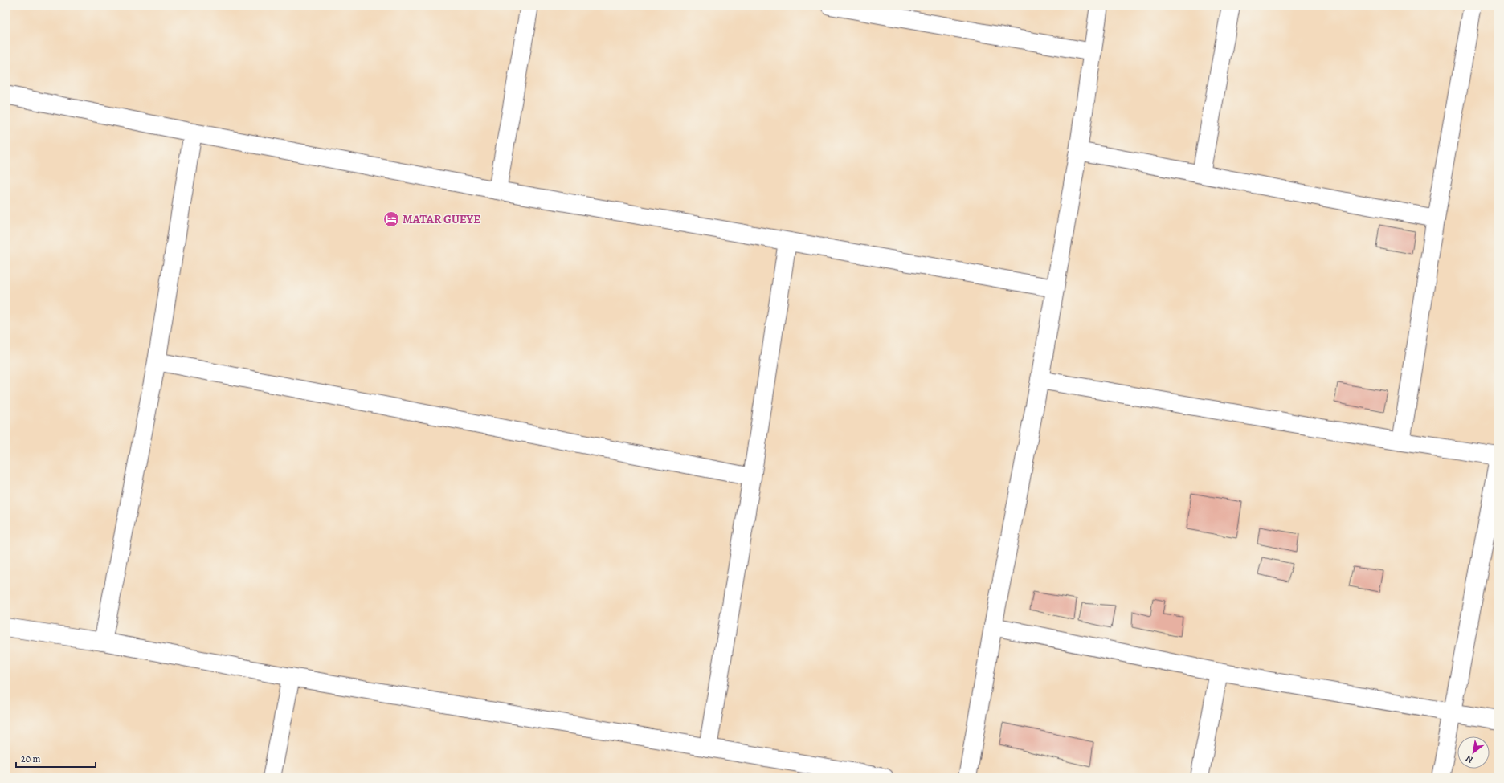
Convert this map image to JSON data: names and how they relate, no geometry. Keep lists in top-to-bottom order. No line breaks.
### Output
{"places":{"hotel":["MATAR GUEYE"]},"scale_bar":"20 m","north":"bottom left"}
